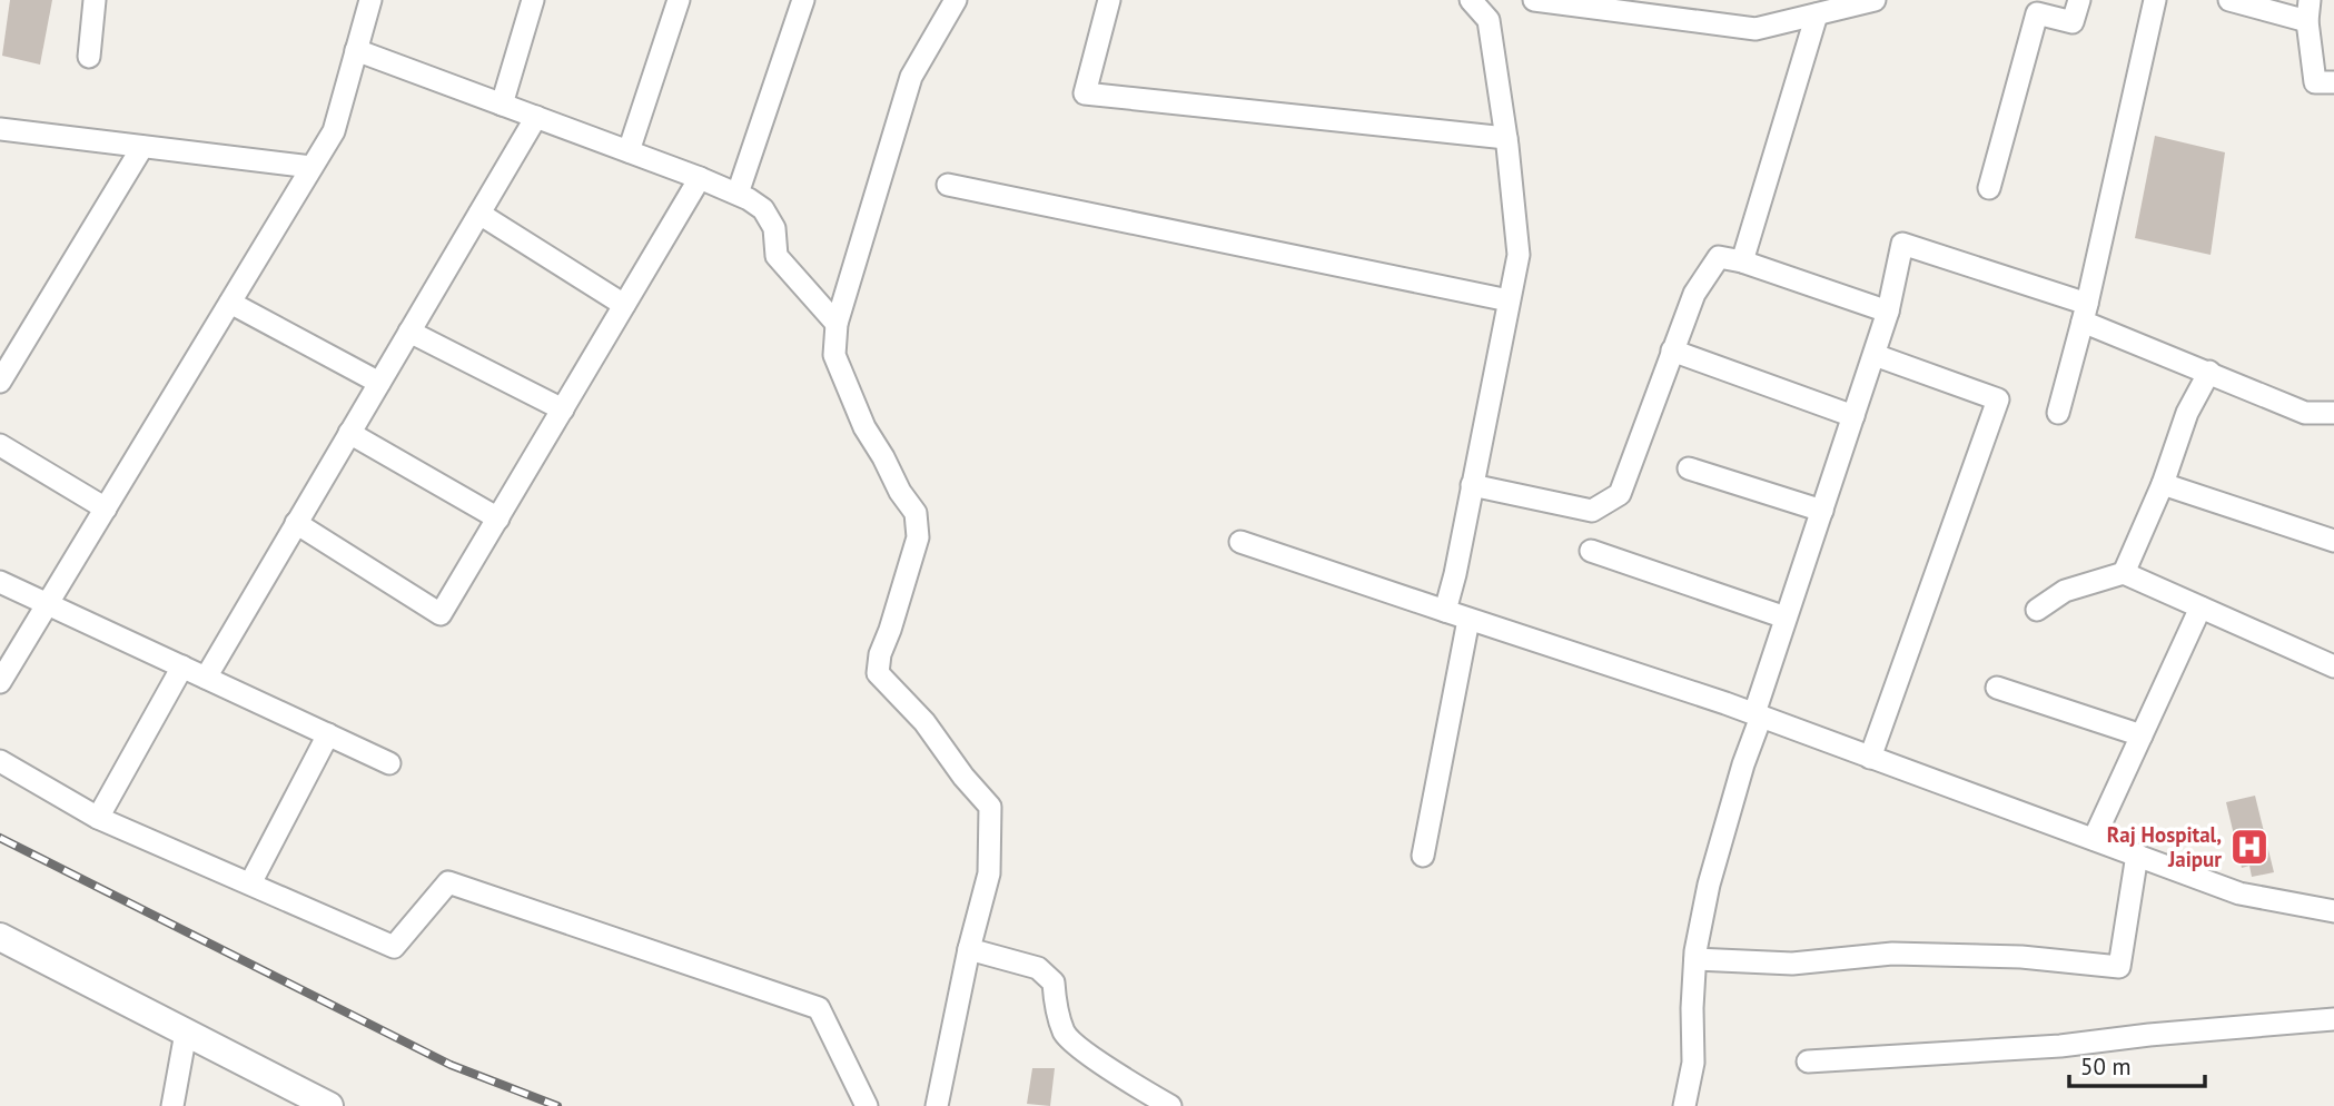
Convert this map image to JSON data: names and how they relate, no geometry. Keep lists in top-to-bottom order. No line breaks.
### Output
{"places":{"hospital":["Raj Hospital, Jaipur"]},"scale_bar":"50 m"}
